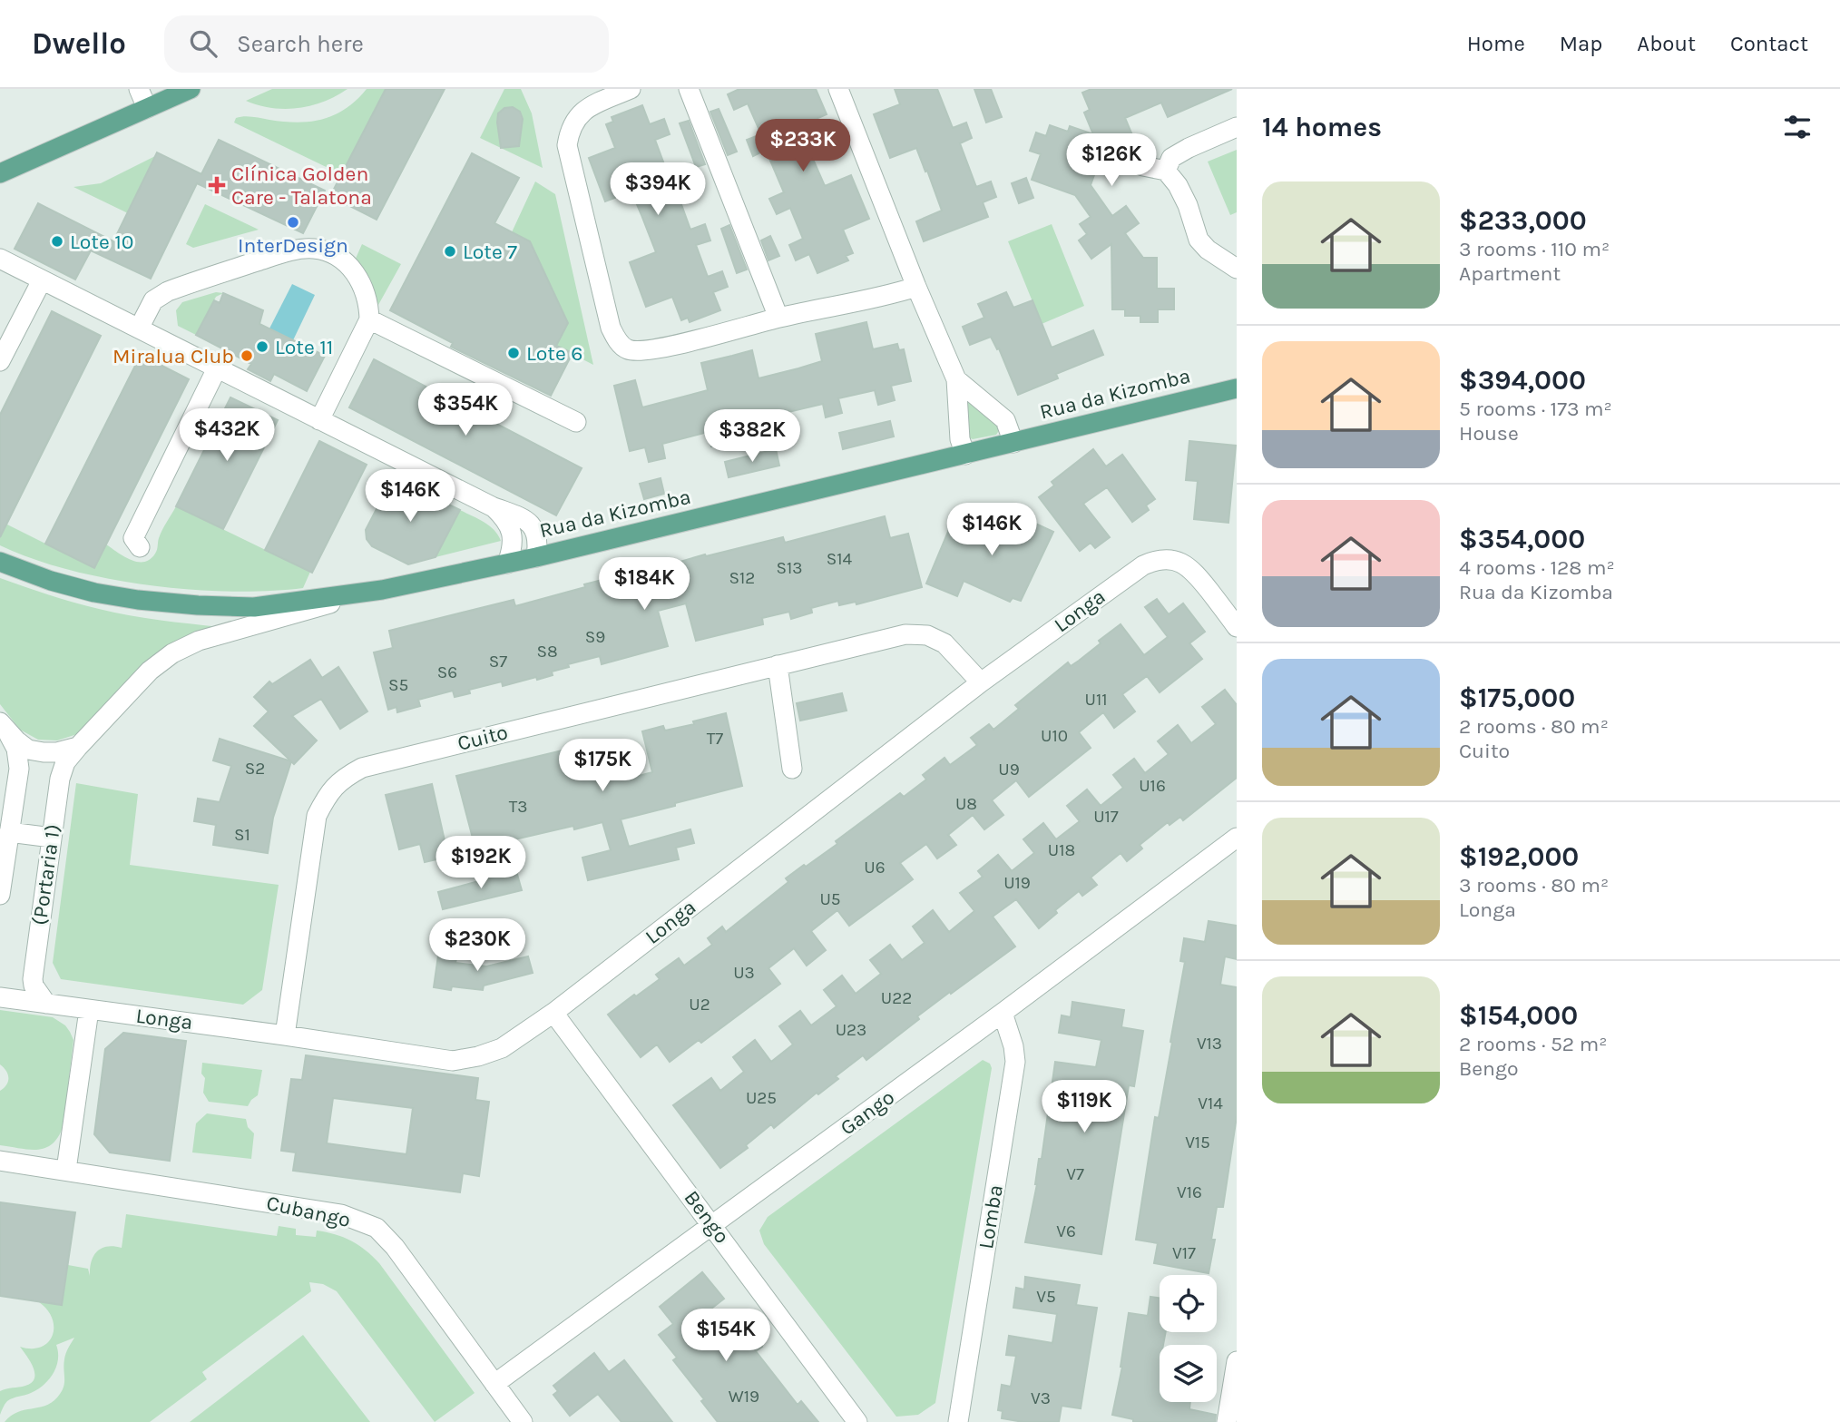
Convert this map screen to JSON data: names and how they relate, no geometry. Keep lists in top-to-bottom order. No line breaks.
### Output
{"streets":{"main road":["Rua da Kizomba"],"street":["Longa","Cuito","(Portaria 1)","Gango","Cubango","Bengo","Lomba"]},"crossings":[["Rua da Kizomba","(Portaria 1)"],["Longa","Cuito"],["Longa","(Portaria 1)"],["Longa","Bengo"],["Gango","Cubango"],["Gango","Bengo"],["Gango","Lomba"]],"places":{"health":["Clínica Golden Care - Talatona"],"other":["InterDesign","Lote 10","Lote 7","Lote 11","Lote 6","Miralua Club"]},"house_numbers":["S14","S13","S12","S9","S8","S7","S6","S5","U11","U10","T7","S2","U9","U16","U8","T3","U17","S1","U18","U6","U19","U5","U3","U22","U2","U23","V13","U25","V14","V15","V7","V16","V6","V17","V5","W19","V3"],"page":{"header":"Dwello","search":"Search here","nav":["Home","Map","About","Contact"],"heading":"14 homes","price":["$233K","$126K","$394K","$354K","$432K","$382K","$146K","$146K","$184K","$175K","$192K","$230K","$119K","$154K"],"list":[{"name":"$233,000","note":"3 rooms · 110 m² · Apartment"},{"name":"$394,000","note":"5 rooms · 173 m² · House"},{"name":"$354,000","note":"4 rooms · 128 m² · Rua da Kizomba"},{"name":"$175,000","note":"2 rooms · 80 m² · Cuito"},{"name":"$192,000","note":"3 rooms · 80 m² · Longa"},{"name":"$154,000","note":"2 rooms · 52 m² · Bengo"}]}}
